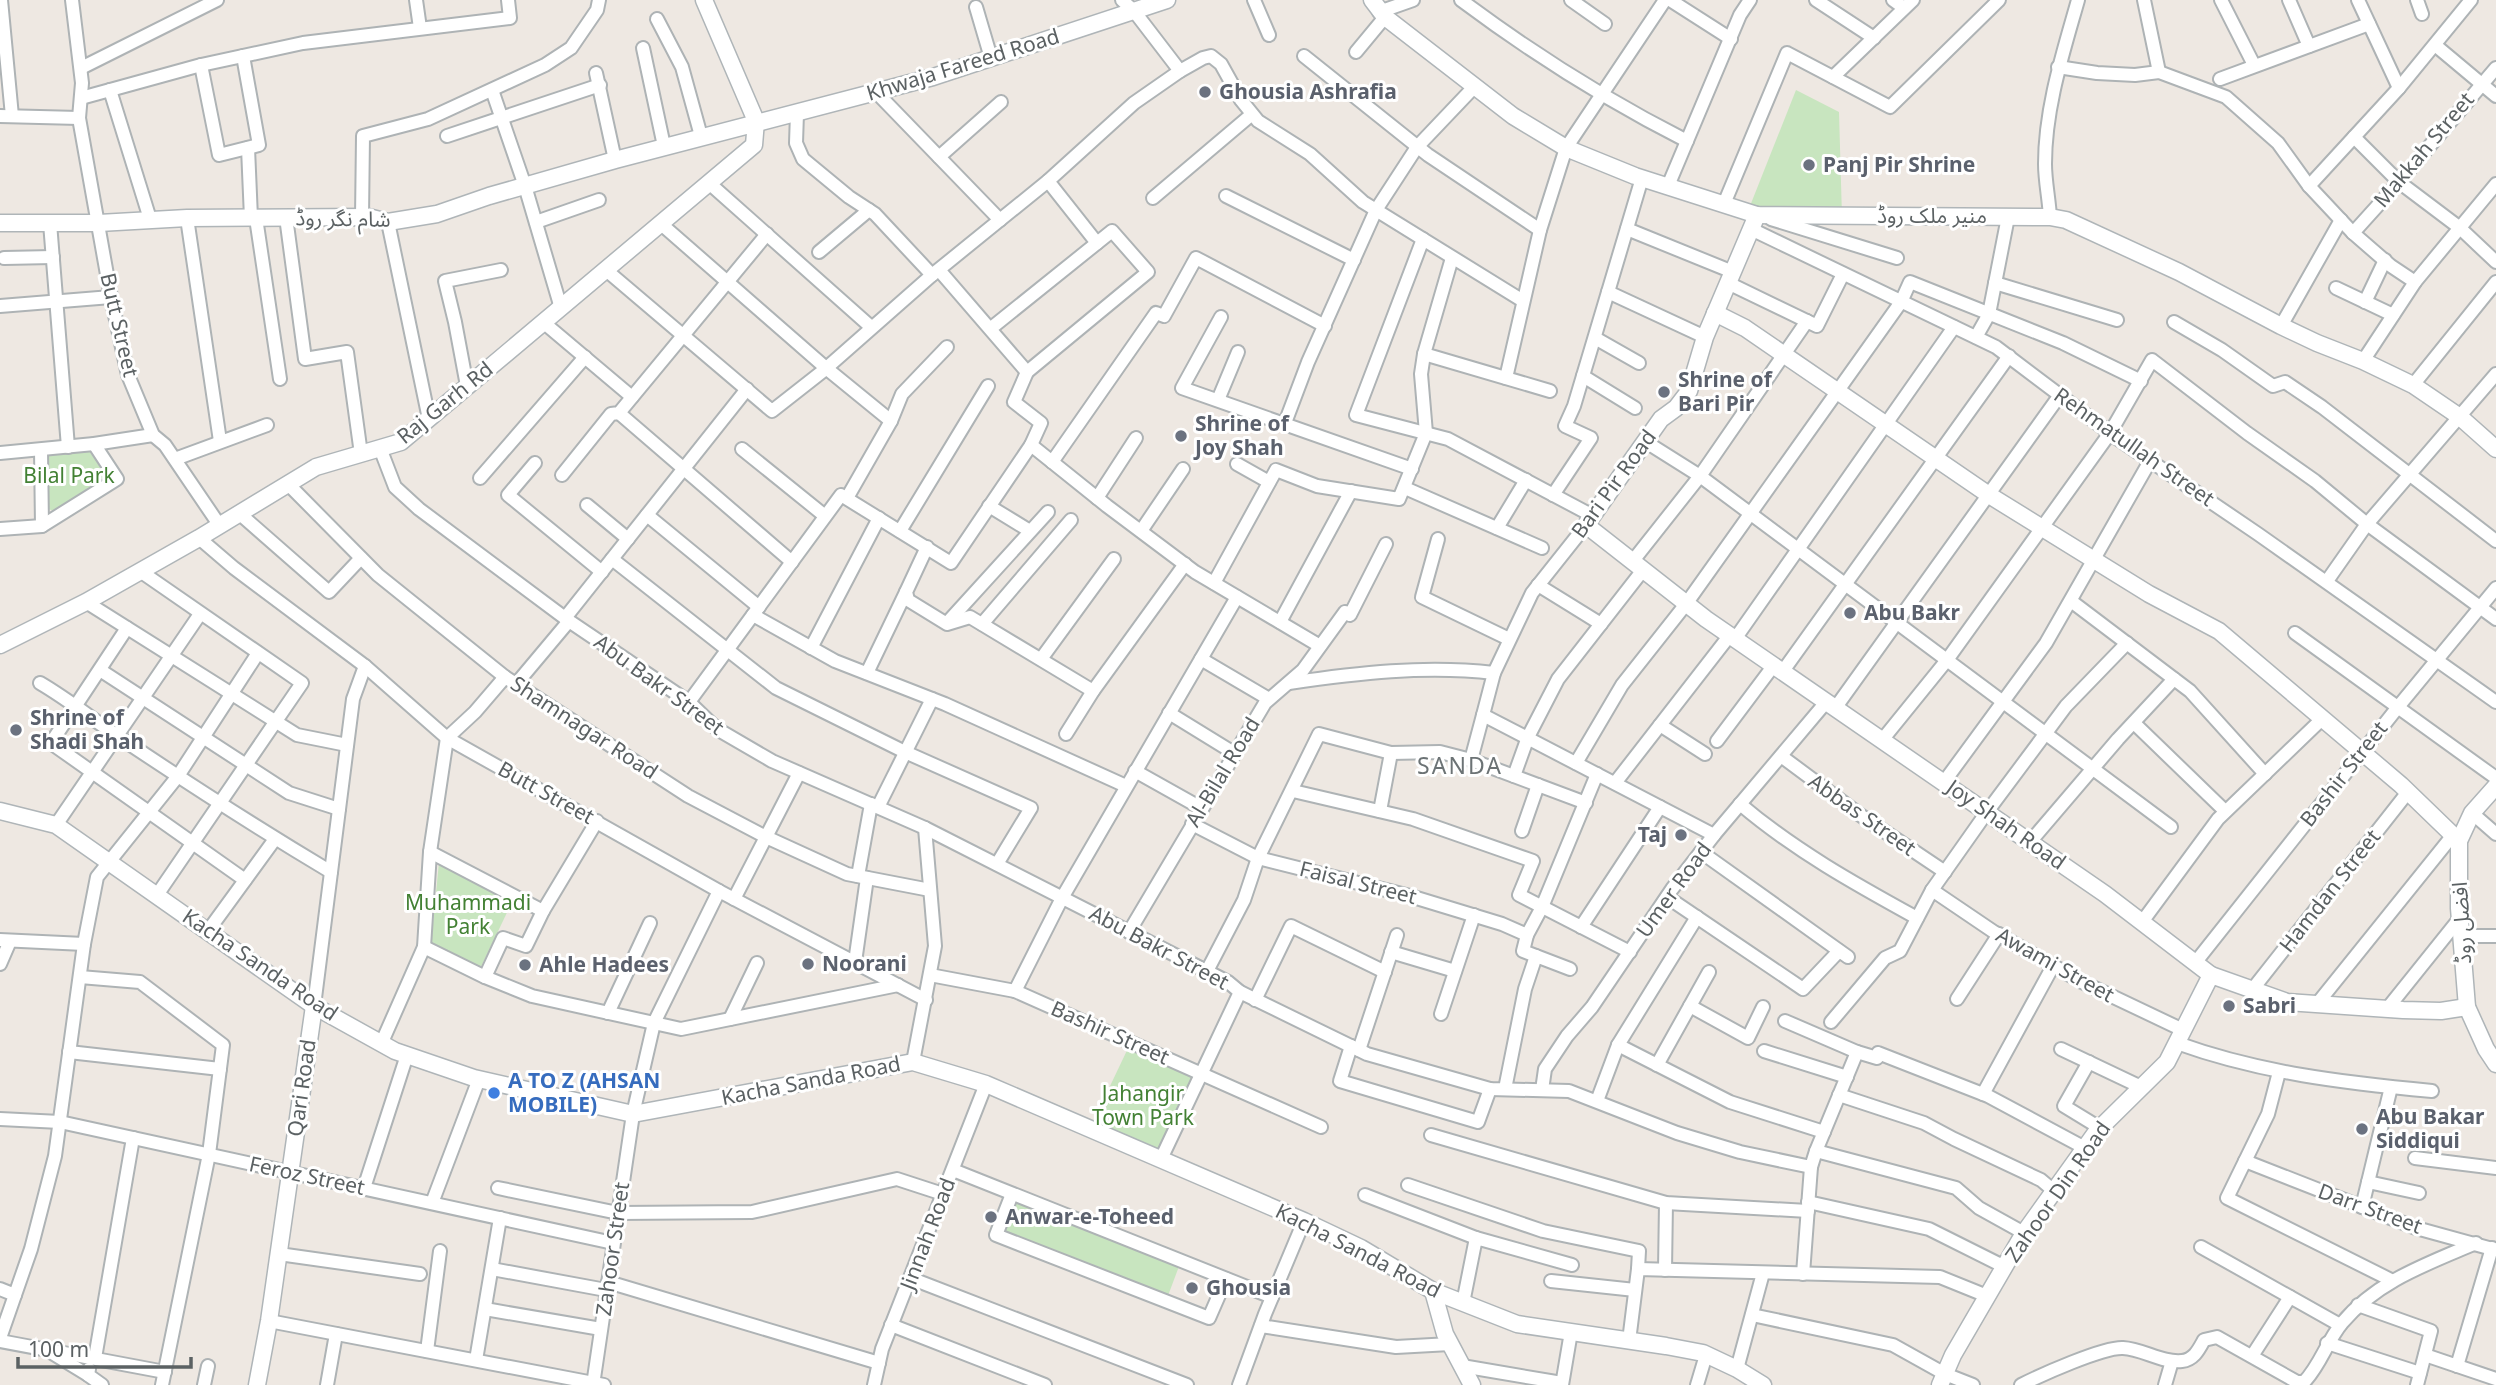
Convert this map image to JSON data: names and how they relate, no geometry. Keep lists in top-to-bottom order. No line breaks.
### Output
{"streets":{"street":["Khwaja Fareed Road","Makkah Street","منیر ملک روڈ","شام نگر روڈ","Butt Street","Raj Garh Rd","Rehmatullah Street","Bari Pir Road","Abu Bakr Street","Shamnagar Road","Al-Bilal Road","Bashir Street","Abbas Street","Joy Shah Road","Faisal Street","Umer Road","Hamdan Street","افضل روڈ","Kacha Sanda Road","Awami Street","Qari Road","Feroz Street","Zahoor Din Road","Darr Street","Jinnah Road","Zahoor Street"]},"crossings":[["Khwaja Fareed Road","شام نگر روڈ"],["Khwaja Fareed Road","Raj Garh Rd"],["منیر ملک روڈ","Rehmatullah Street"],["منیر ملک روڈ","Bari Pir Road"],["شام نگر روڈ","Butt Street"],["شام نگر روڈ","Raj Garh Rd"],["Butt Street","Raj Garh Rd"],["Butt Street","Qari Road"],["Butt Street","Zahoor Street"],["Raj Garh Rd","Abu Bakr Street"],["Raj Garh Rd","Shamnagar Road"],["Rehmatullah Street","Bari Pir Road"],["Rehmatullah Street","Bashir Street"],["Rehmatullah Street","Umer Road"],["Bari Pir Road","Joy Shah Road"],["Abu Bakr Street","Al-Bilal Road"],["Abu Bakr Street","Umer Road"],["Al-Bilal Road","Faisal Street"],["Bashir Street","Joy Shah Road"],["Abbas Street","Umer Road"],["Joy Shah Road","Umer Road"],["Joy Shah Road","Hamdan Street"],["Joy Shah Road","افضل روڈ"],["Joy Shah Road","Zahoor Din Road"],["Kacha Sanda Road","Qari Road"],["Kacha Sanda Road","Jinnah Road"],["Kacha Sanda Road","Zahoor Street"],["Awami Street","Zahoor Din Road"],["Qari Road","Feroz Street"],["Feroz Street","Zahoor Street"]],"districts":["SANDA"],"parks":["Bilal Park","Muhammadi Park","Jahangir Town Park"],"places":["Ghousia Ashrafia","Panj Pir Shrine","Shrine of Bari Pir","Shrine of Joy Shah","Abu Bakr","Shrine of Shadi Shah","Taj","Noorani","Ahle Hadees","Sabri","A TO Z (AHSAN MOBILE)","Abu Bakar Siddiqui","Anwar-e-Toheed","Ghousia"],"scale_bar":"100 m"}
